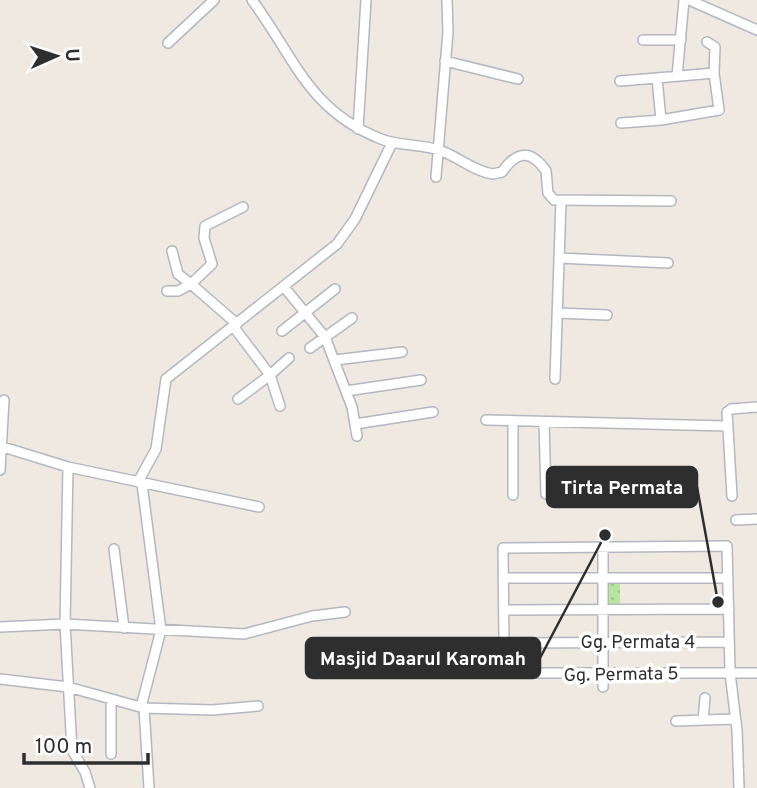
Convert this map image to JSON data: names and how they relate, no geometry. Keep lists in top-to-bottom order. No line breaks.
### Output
{"streets":{"street":["Gg. Permata 4","Gg. Permata 5"]},"crossings":[["Gg. Permata 4","Gg. Permata 5"]],"places":["Masjid Daarul Karomah","Tirta Permata"],"scale_bar":"100 m","north":"right"}
